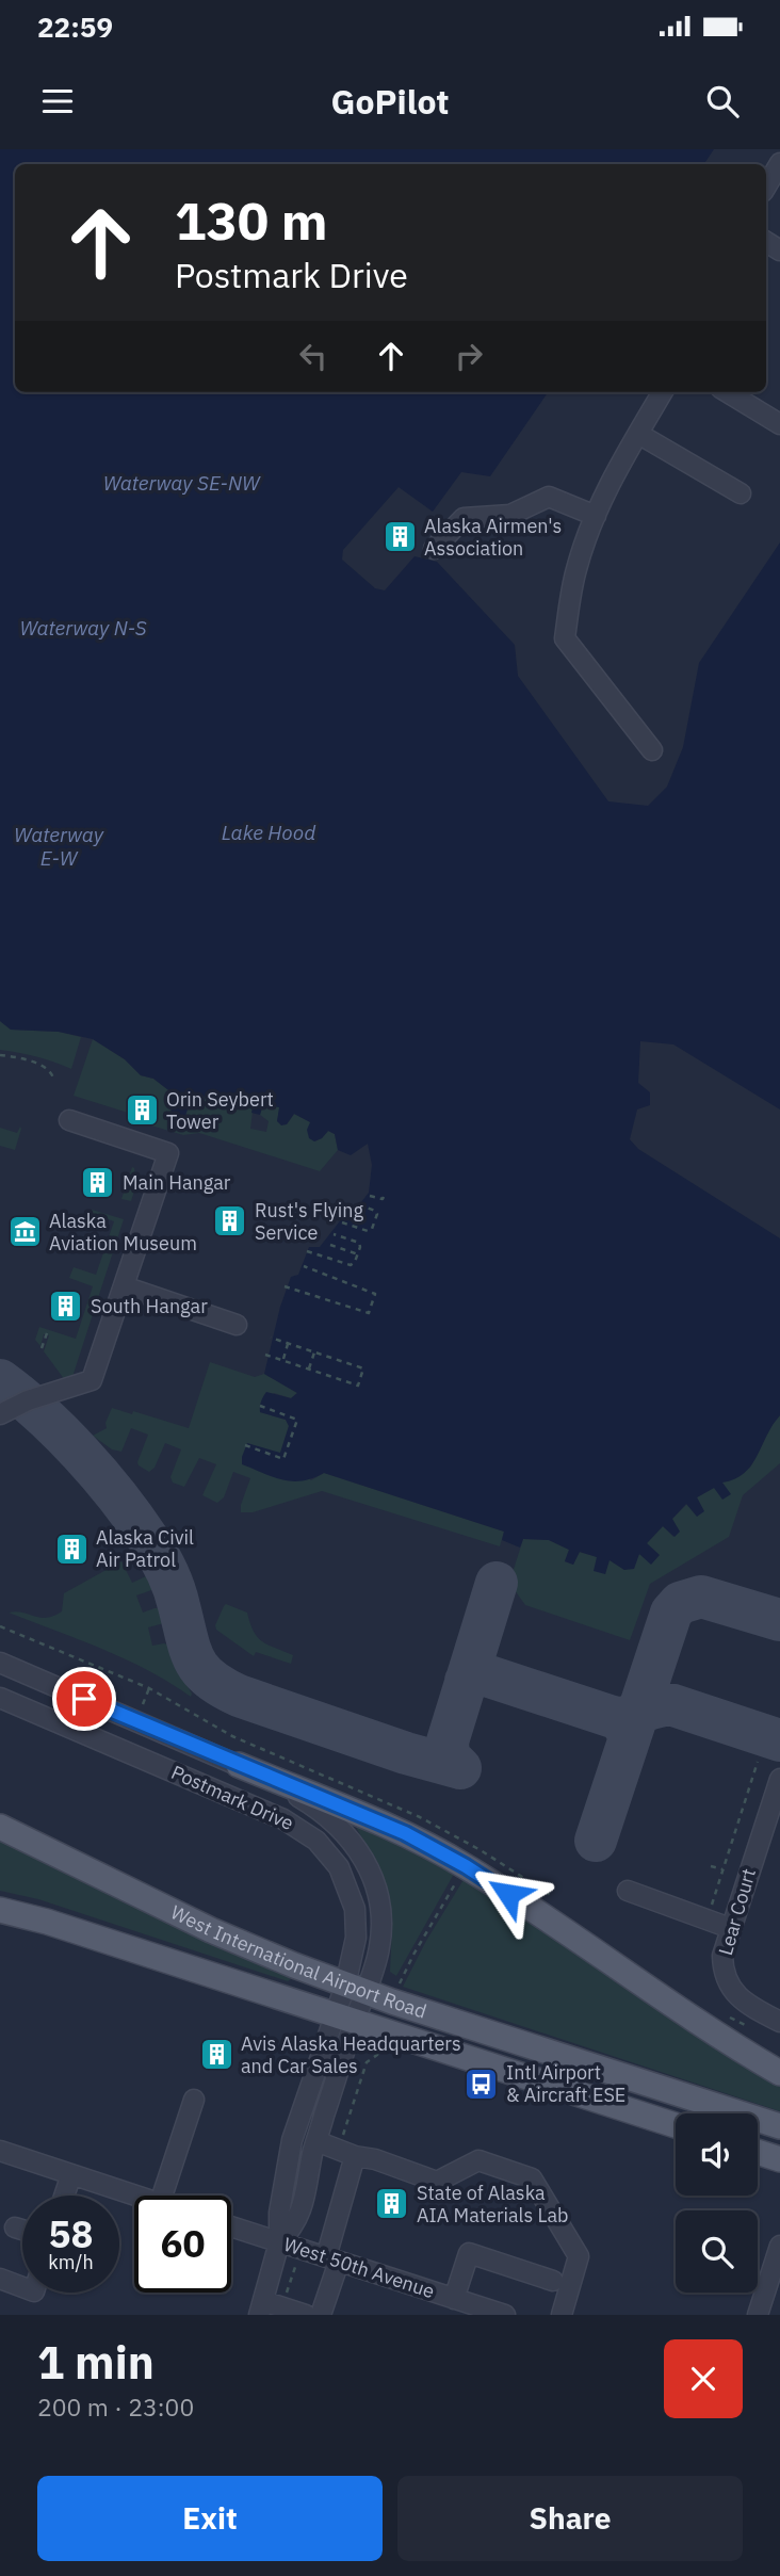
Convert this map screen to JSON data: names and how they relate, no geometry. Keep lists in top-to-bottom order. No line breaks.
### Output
{"streets":{"main road":["West International Airport Road"],"street":["Postmark Drive","Lear Court","West 50th Avenue"]},"crossings":[["Postmark Drive","West International Airport Road"]],"water":["Waterway SE-NW","Waterway N-S","Lake Hood","Waterway E-W"],"places":{"building":["Alaska Airmen's Association","Orin Seybert Tower","Main Hangar","Rust's Flying Service","South Hangar","Alaska Civil Air Patrol","Avis Alaska Headquarters and Car Sales","State of Alaska AIA Materials Lab"],"museum":["Alaska Aviation Museum"],"bus stop":["Intl Airport & Aircraft ESE"]},"page":{"status":"22:59","header":"GoPilot","turn":["130 m","Postmark Drive"],"speed":"58 km/h","limit":"60","heading":["1 min","200 m · 23:00"],"buttons":["Exit","Share"]}}
